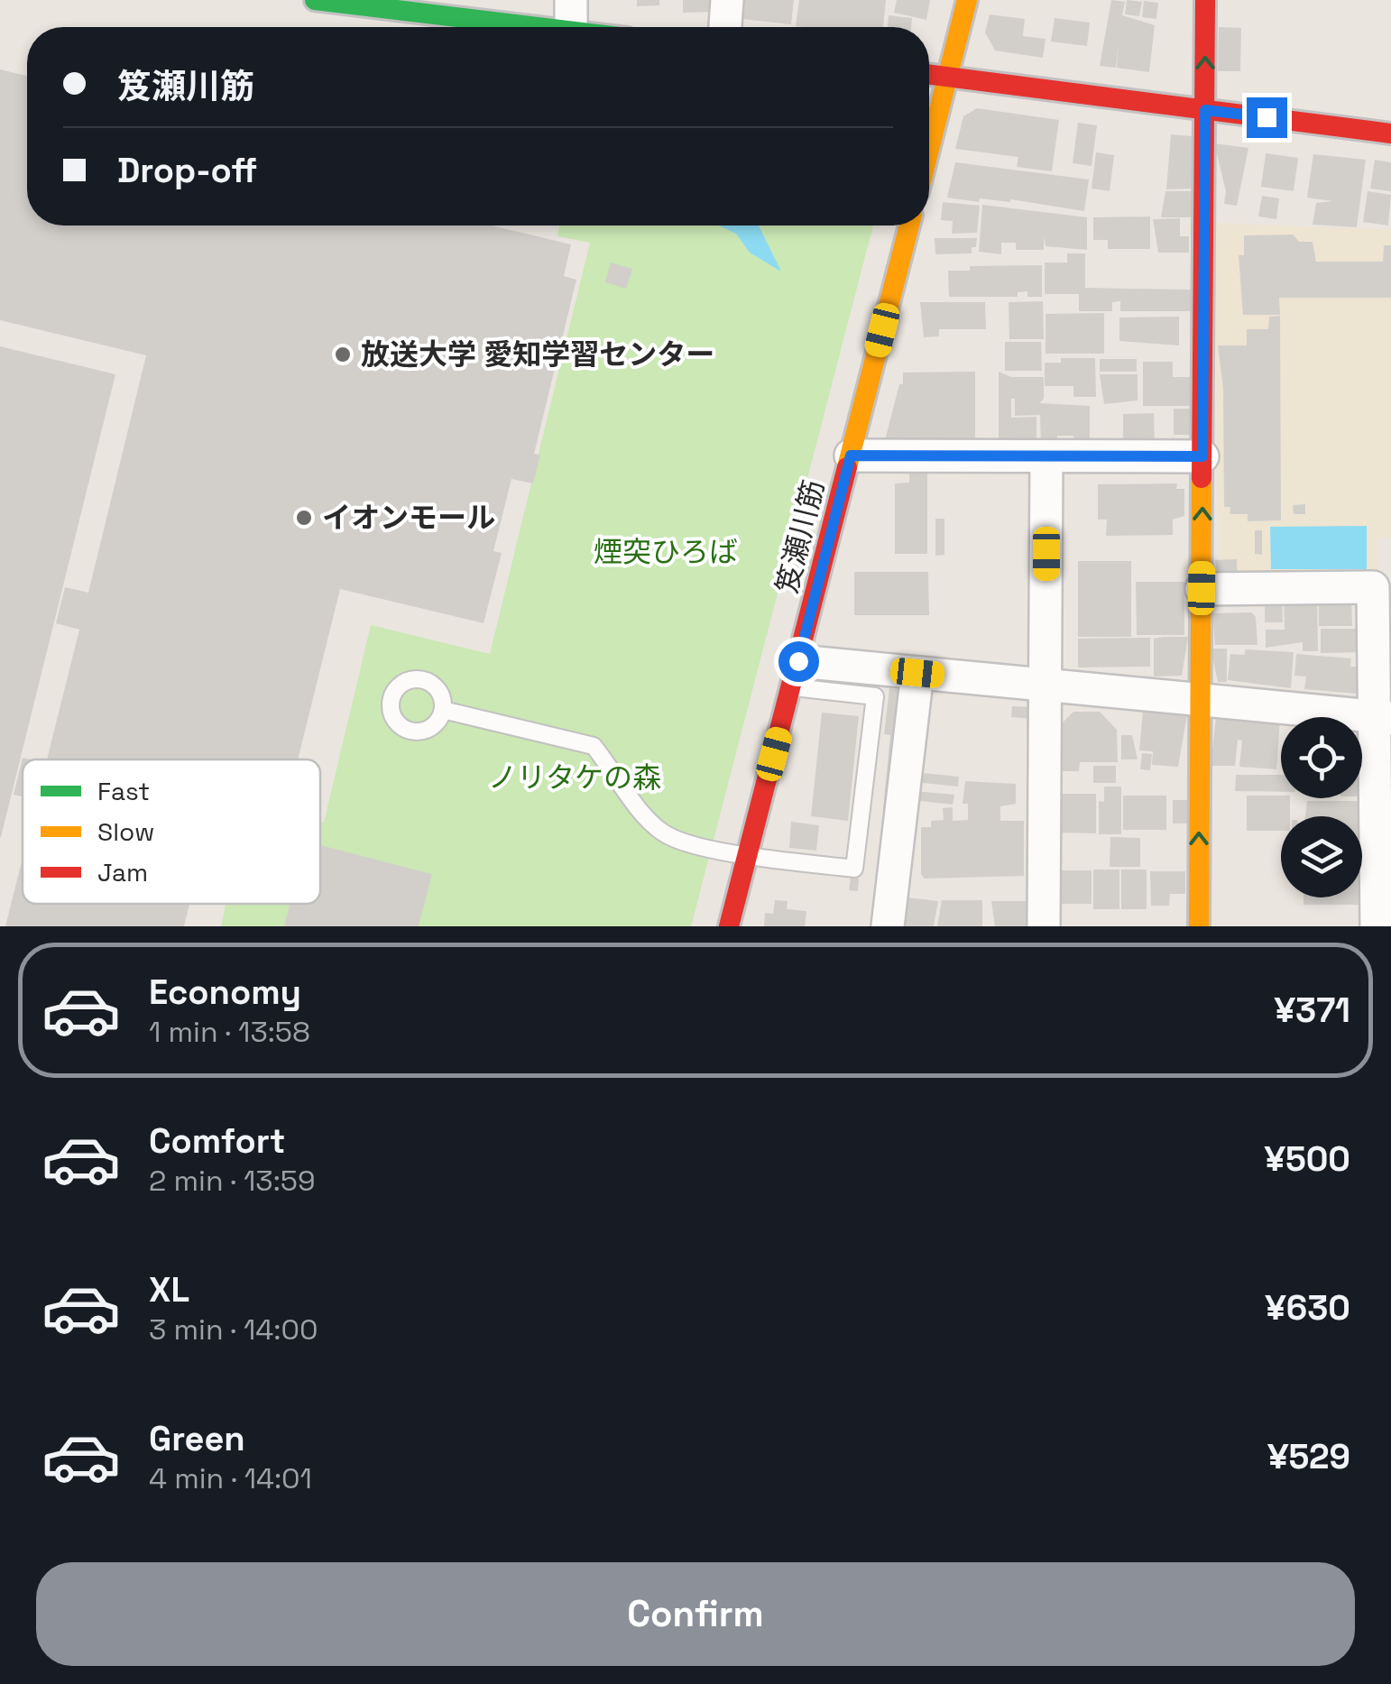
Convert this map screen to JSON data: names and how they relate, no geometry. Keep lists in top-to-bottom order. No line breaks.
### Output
{"streets":{"street":["笈瀬川筋"]},"parks":["煙突ひろば","ノリタケの森"],"places":["放送大学 愛知学習センター","イオンモール"],"legend":["Fast","Slow","Jam"],"page":{"banner":["笈瀬川筋","Drop-off"],"list":[{"name":"Economy","note":"1 min · 13:58","value":"¥371"},{"name":"Comfort","note":"2 min · 13:59","value":"¥500"},{"name":"XL","note":"3 min · 14:00","value":"¥630"},{"name":"Green","note":"4 min · 14:01","value":"¥529"}],"buttons":"Confirm"}}
